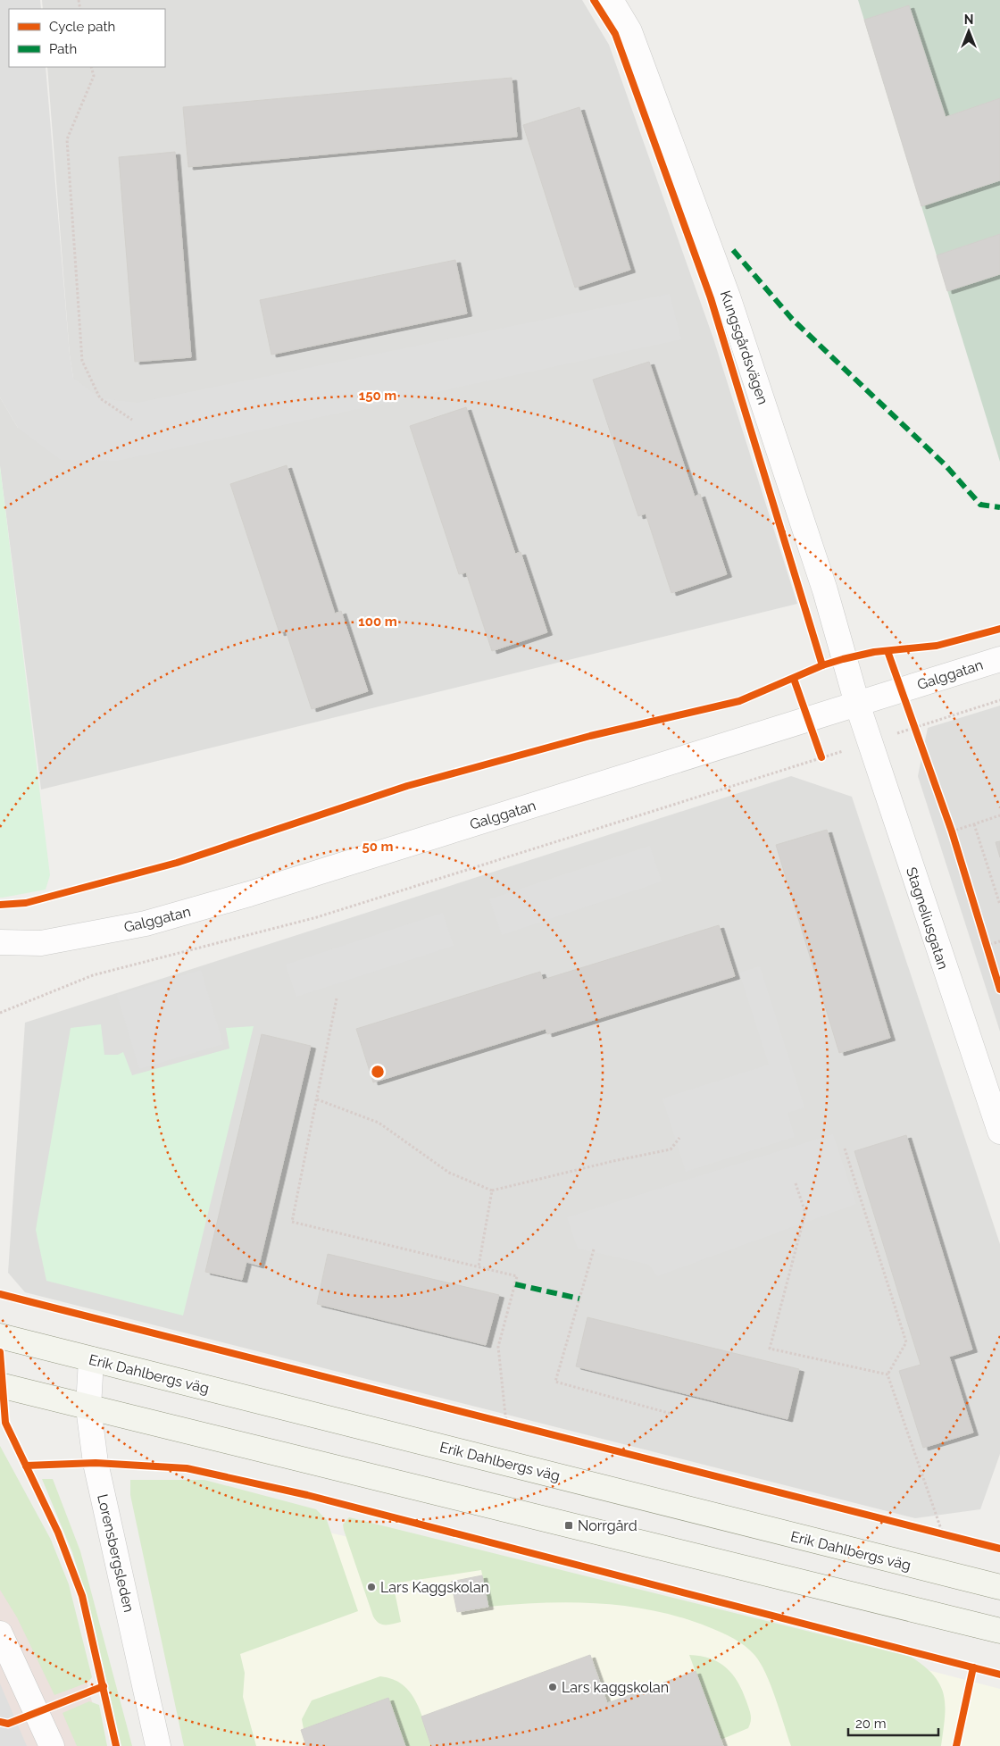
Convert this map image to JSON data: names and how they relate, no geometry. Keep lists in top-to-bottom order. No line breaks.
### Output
{"streets":{"main road":["Erik Dahlbergs väg"],"street":["Kungsgårdsvägen","Galggatan","Stagneliusgatan","Lorensbergsleden"]},"crossings":[["Kungsgårdsvägen","Galggatan"],["Kungsgårdsvägen","Stagneliusgatan"],["Galggatan","Stagneliusgatan"],["Erik Dahlbergs väg","Lorensbergsleden"]],"places":{"transit":["Norrgård"],"other":["Lars Kaggskolan","Lars kaggskolan"]},"legend":["Cycle path","Path"],"scale_bar":"20 m","north":"top","rings":["150 m","100 m","50 m"]}
